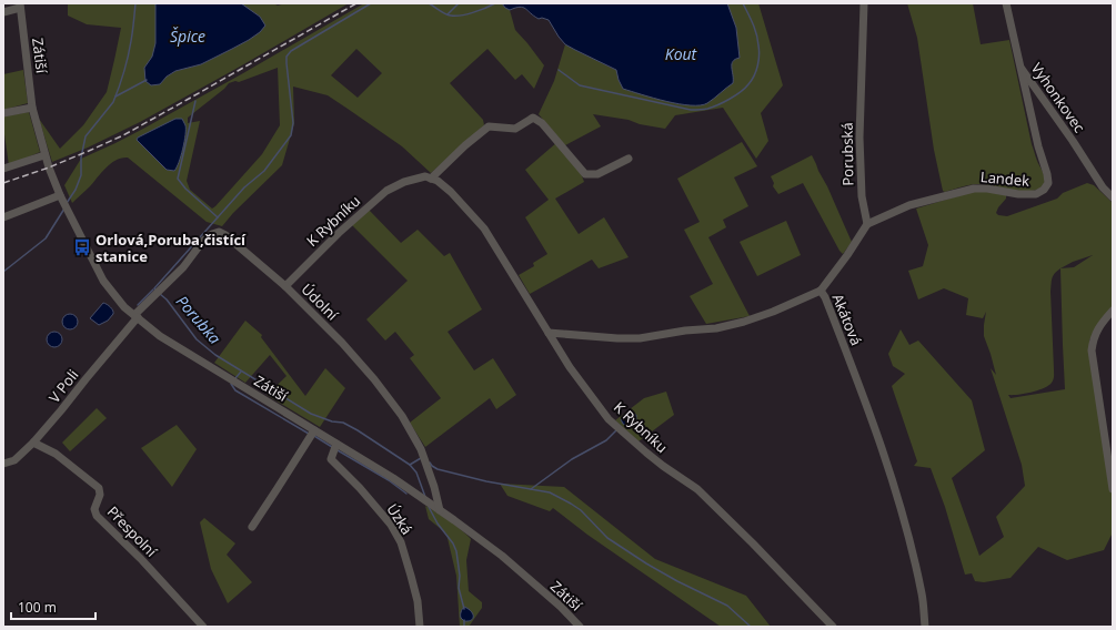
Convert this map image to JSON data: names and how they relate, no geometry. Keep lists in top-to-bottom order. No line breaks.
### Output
{"streets":{"street":["Zátiší","Vyhonkovec","Porubská","Landek","K Rybníku","Údolní","Akátová","V Poli","Úzká","Přespolní"]},"crossings":[["Zátiší","Údolní"],["Zátiší","V Poli"],["Zátiší","Úzká"],["Vyhonkovec","Landek"],["Porubská","Landek"],["K Rybníku","Údolní"],["K Rybníku","Akátová"],["Údolní","V Poli"],["V Poli","Přespolní"]],"water":["Špice","Kout","Porubka"],"places":{"bus stop":["Orlová,Poruba,čistící stanice"]},"scale_bar":"100 m"}
